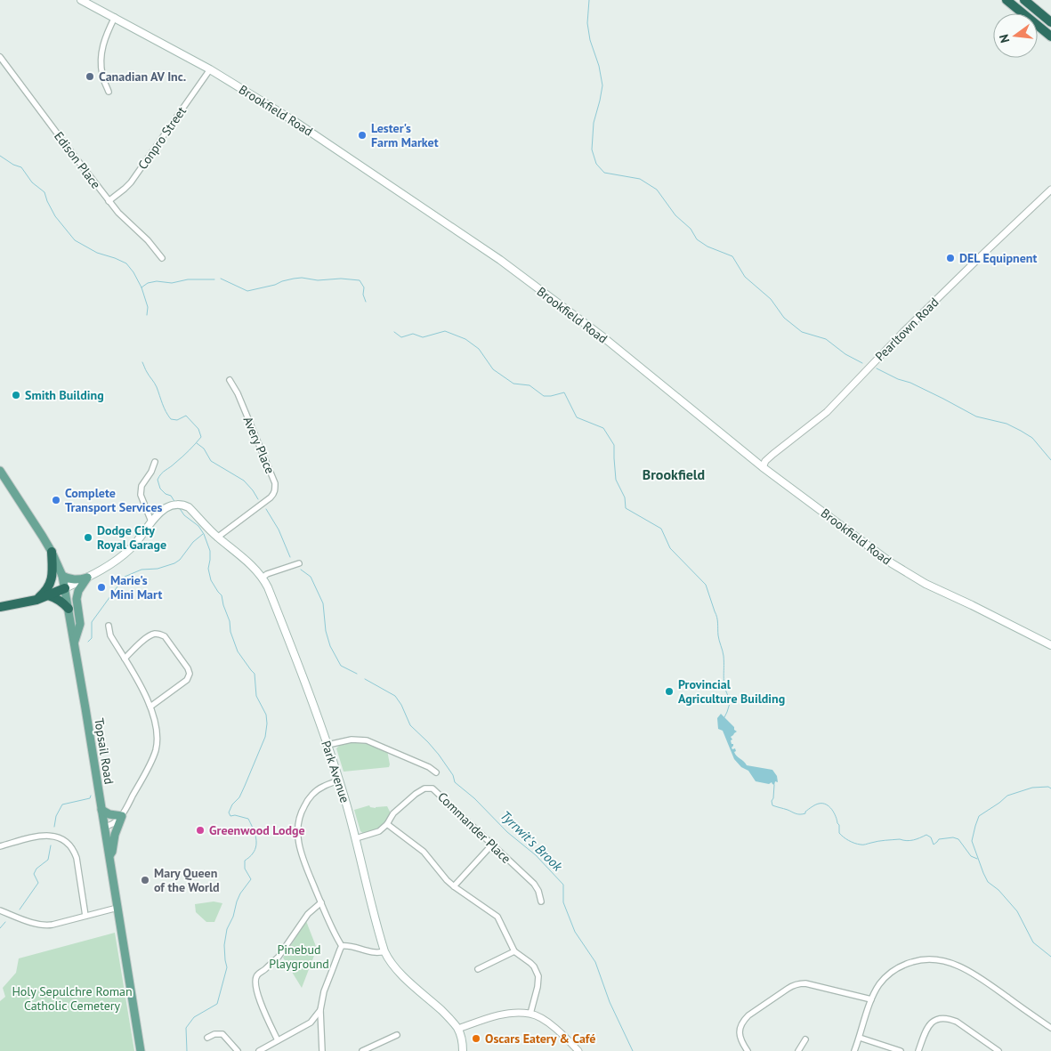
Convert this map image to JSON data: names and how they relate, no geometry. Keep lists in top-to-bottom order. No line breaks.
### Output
{"streets":{"main road":["Brookfield Road","Topsail Road","Park Avenue"],"street":["Conpro Street","Edison Place","Pearltown Road","Avery Place","Commander Place"]},"crossings":[["Brookfield Road","Conpro Street"],["Brookfield Road","Pearltown Road"],["Conpro Street","Edison Place"],["Avery Place","Park Avenue"],["Park Avenue","Commander Place"]],"districts":["Brookfield"],"water":["Tyrrwit's Brook"],"parks":["Pinebud Playground","Holy Sepulchre Roman Catholic Cemetery"],"places":["Canadian AV Inc.","Lester's Farm Market","DEL Equipnent","Smith Building","Complete Transport Services","Dodge City Royal Garage","Marie's Mini Mart","Provincial Agriculture Building","Greenwood Lodge","Mary Queen of the World","Oscars Eatery & Café"],"north":"left"}
